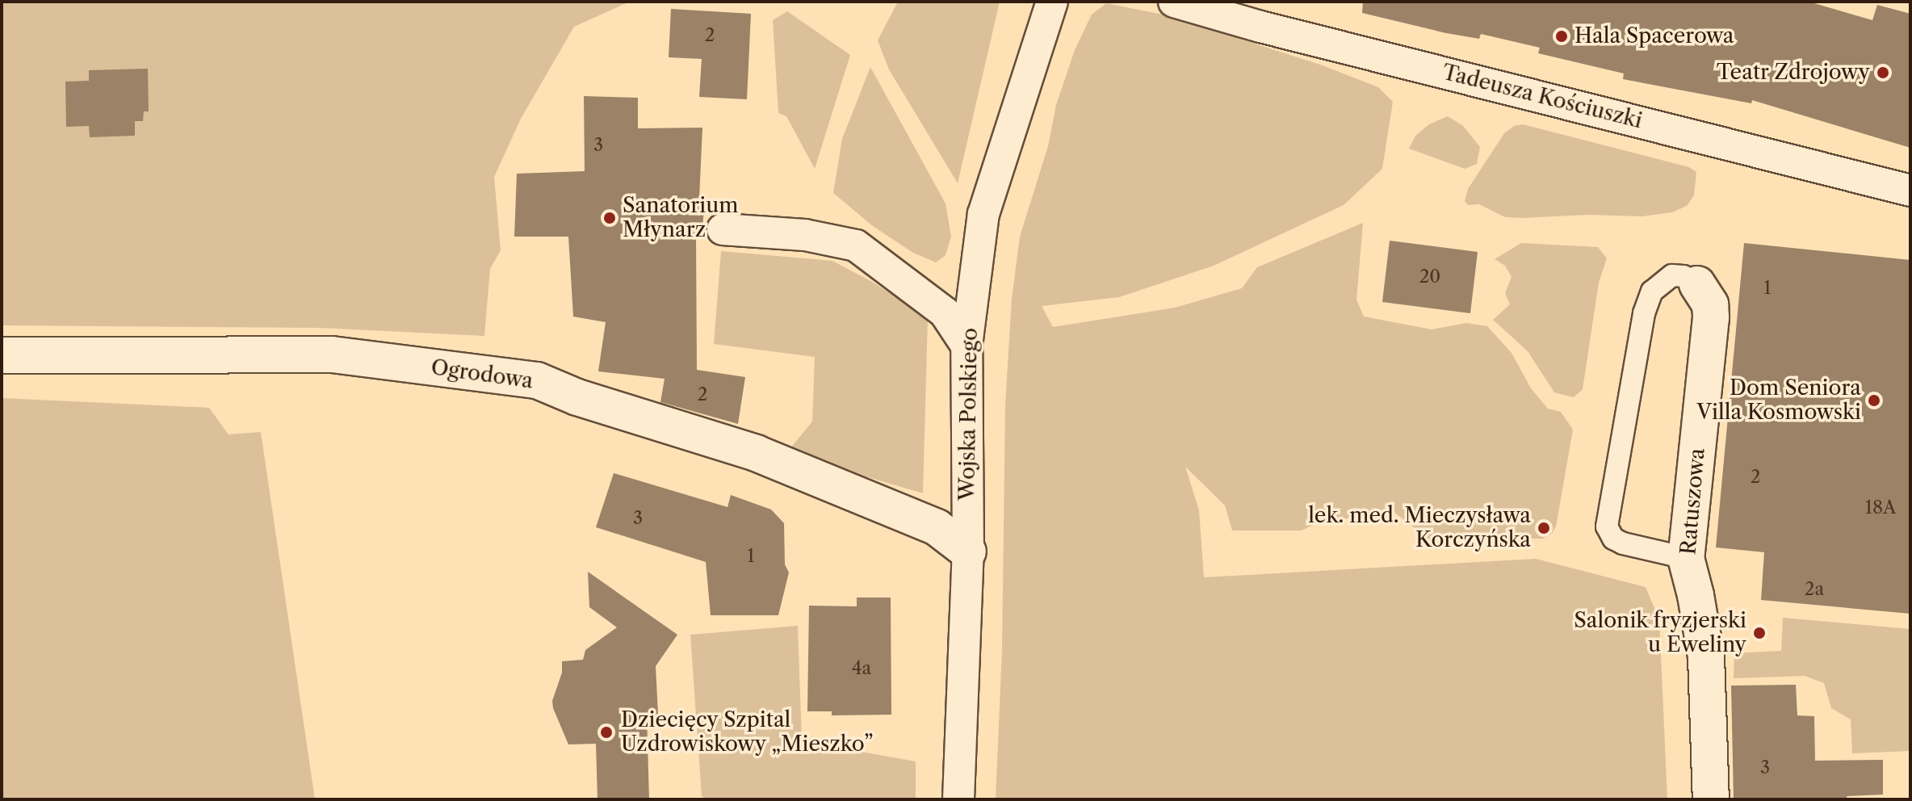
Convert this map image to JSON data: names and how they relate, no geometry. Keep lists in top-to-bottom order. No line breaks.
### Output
{"streets":{"street":["Tadeusza Kościuszki","Ogrodowa","Wojska Polskiego","Ratuszowa"]},"crossings":[["Ogrodowa","Wojska Polskiego"]],"places":["Hala Spacerowa","Teatr Zdrojowy","Sanatorium Młynarz","Dom Seniora Villa Kosmowski","lek. med. Mieczysława Korczyńska","Salonik fryzjerski u Eweliny","Dziecięcy Szpital Uzdrowiskowy „Mieszko”"],"house_numbers":["2","3","20","1","2","2","18A","3","1","2a","4a","3"]}
